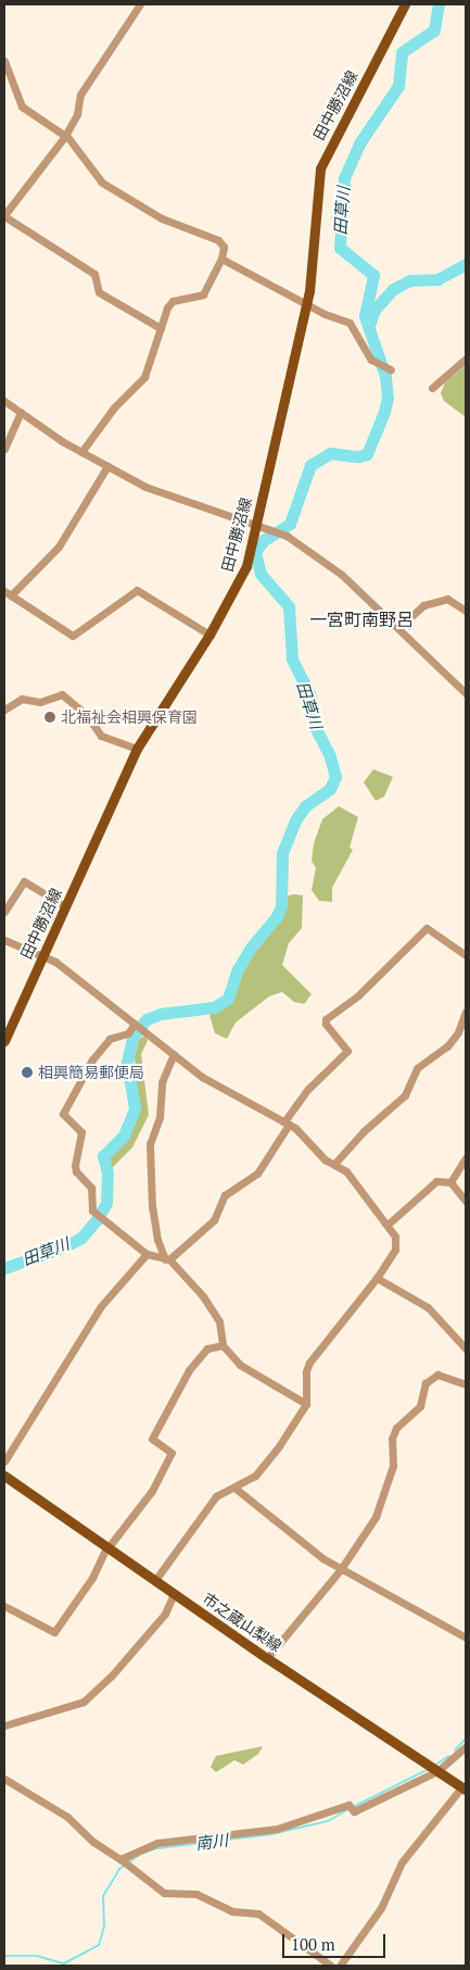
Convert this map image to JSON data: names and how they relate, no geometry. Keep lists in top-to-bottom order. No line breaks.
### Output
{"streets":{"main road":["田中勝沼線","市之蔵山梨線"]},"districts":["一宮町南野呂"],"water":["田草川","南川"],"places":["北福祉会相興保育園","相興簡易郵便局"],"scale_bar":"100 m"}
